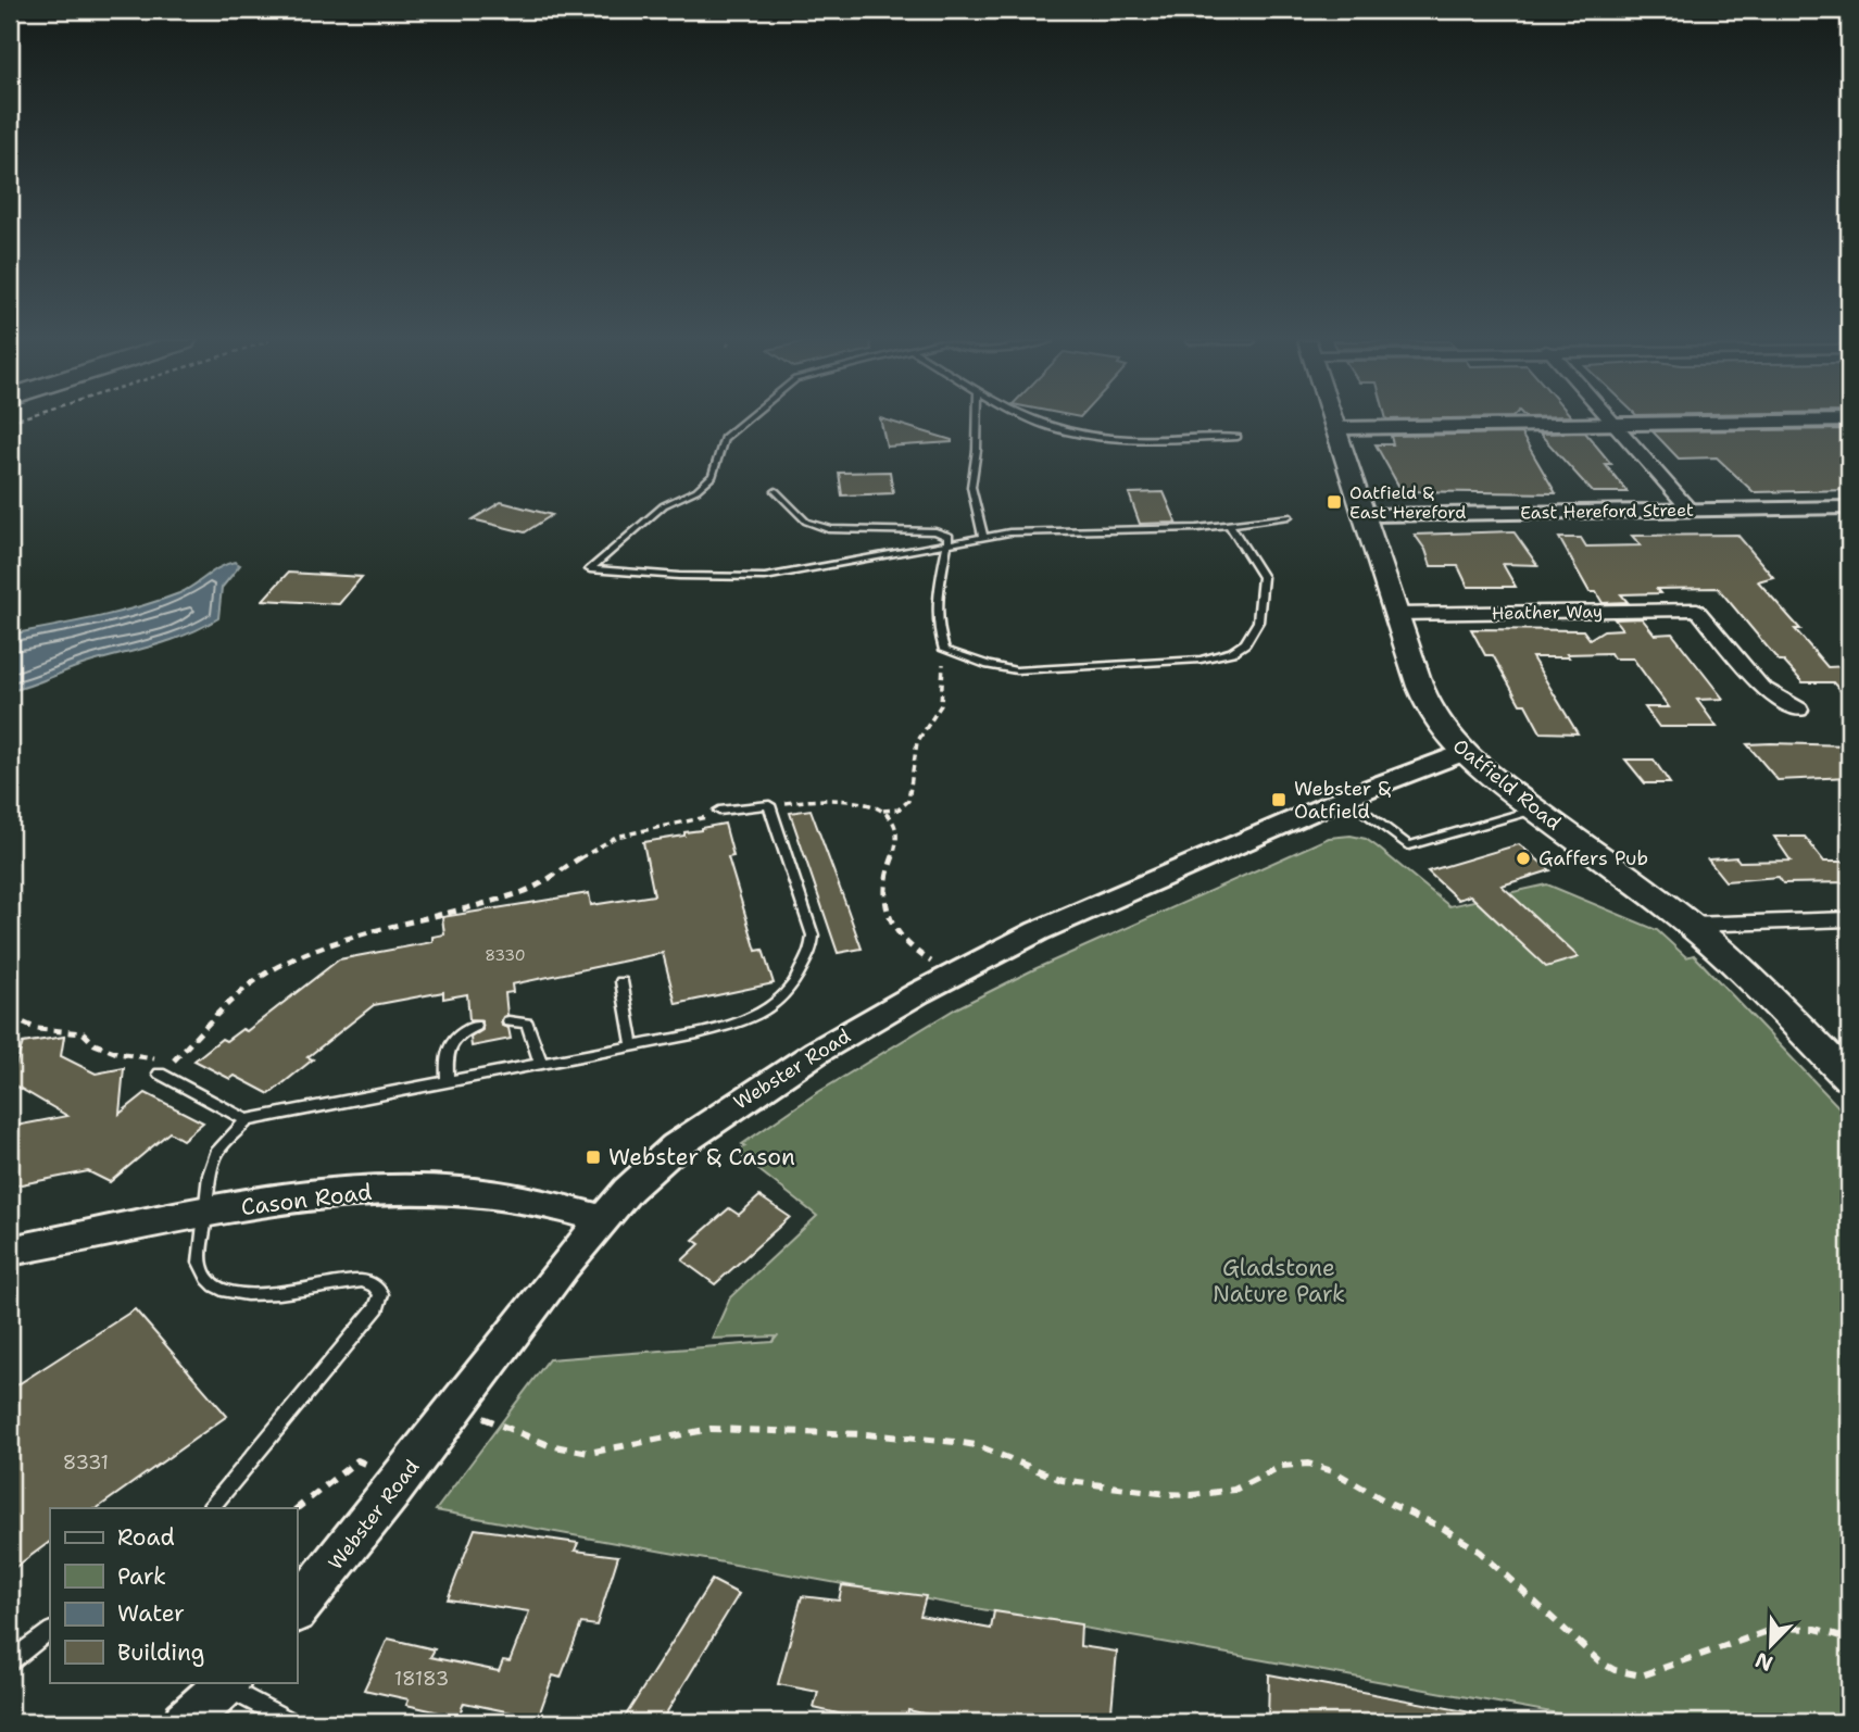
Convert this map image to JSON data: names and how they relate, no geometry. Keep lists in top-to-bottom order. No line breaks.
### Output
{"streets":{"main road":["Oatfield Road"],"street":["East Hereford Street","Heather Way","Webster Road","Cason Road"]},"crossings":[["East Hereford Street","Oatfield Road"],["Heather Way","Oatfield Road"],["Oatfield Road","Webster Road"],["Webster Road","Cason Road"]],"parks":["Gladstone Nature Park"],"places":{"transit":["Oatfield & East Hereford","Webster & Oatfield","Webster & Cason"],"other":["Gaffers Pub"]},"house_numbers":["8330","8331","18183"],"legend":["Road","Park","Water","Building"],"north":"bottom left"}
